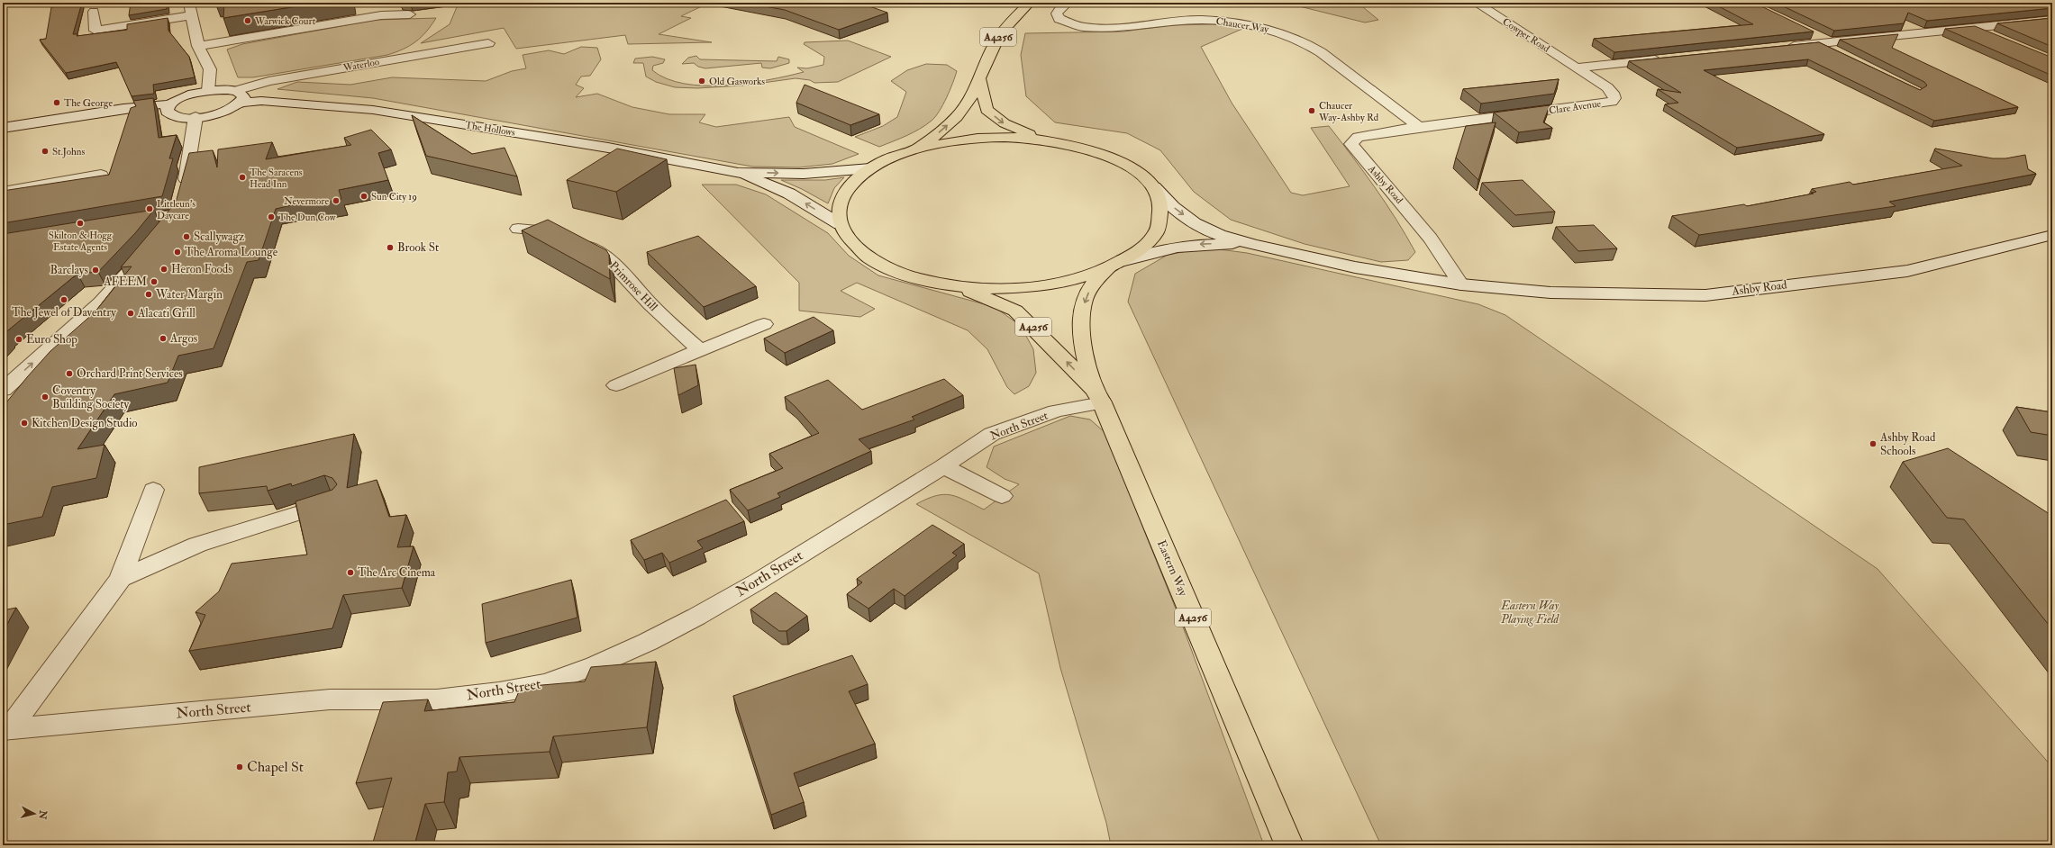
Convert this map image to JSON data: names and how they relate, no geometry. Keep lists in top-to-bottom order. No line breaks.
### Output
{"streets":{"main road":["A4256","Eastern Way"],"street":["Chaucer Way","Cowper Road","Waterloo","Clare Avenue","The Hollows","Ashby Road","Primrose Hill","North Street"]},"crossings":[["Chaucer Way","Clare Avenue"],["Chaucer Way","Ashby Road"],["Cowper Road","Clare Avenue"],["Waterloo","The Hollows"],["Clare Avenue","Ashby Road"],["North Street","Eastern Way"]],"parks":["Eastern Way Playing Field"],"places":["Warwick Court","Old Gasworks","The George","Chaucer Way-Ashby Rd","St.Johns","The Saracens Head Inn","Sun City 19","Nevermore","Littleun's Daycare","The Dun Cow","Skilton & Hogg Estate Agents","Scallywagz","Brook St","The Aroma Lounge","Heron Foods","Barclays","AFEEM","Water Margin","The Jewel of Daventry","Alacati Grill","Argos","Euro Shop","Orchard Print Services","Coventry Building Society","Kitchen Design Studio","Ashby Road Schools","The Arc Cinema","Chapel St"],"north":"right"}
